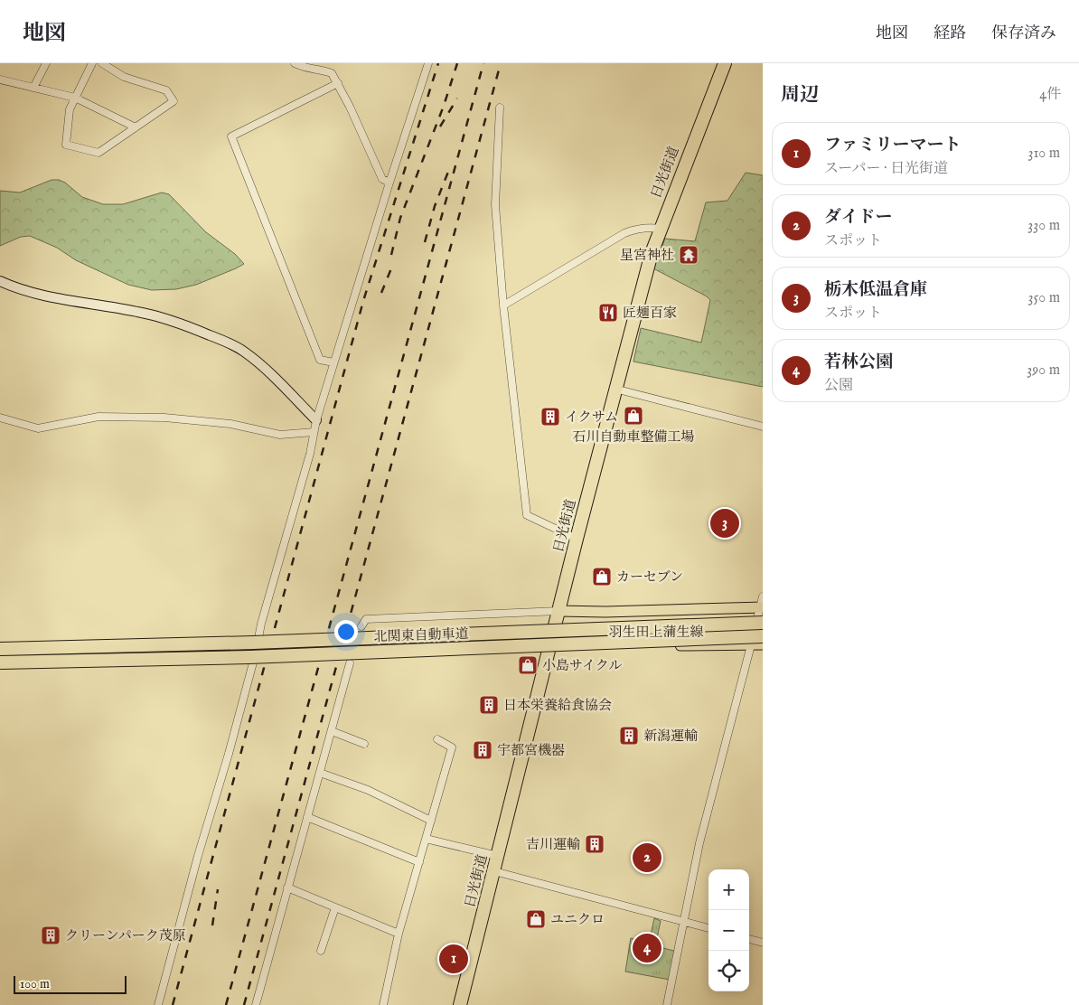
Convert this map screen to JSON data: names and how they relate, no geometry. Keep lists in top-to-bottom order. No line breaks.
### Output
{"streets":{"highway":["日光街道","北関東自動車道"],"main road":["羽生田上蒲生線"]},"crossings":[["日光街道","羽生田上蒲生線"]],"places":{"temple":["星宮神社"],"restaurant":["匠麺百家"],"shop":["石川自動車整備工場","カーセブン","小島サイクル","ユニクロ"],"building":["イクサム","日本栄養給食協会","新潟運輸","宇都宮機器","吉川運輸","クリーンパーク茂原"]},"scale_bar":"100 m","page":{"header":"地図","nav":["地図","経路","保存済み"],"heading":["周辺","4件"],"list":[{"mark":"1","name":"ファミリーマート","note":"スーパー · 日光街道","value":"310 m"},{"mark":"2","name":"ダイドー","note":"スポット","value":"330 m"},{"mark":"3","name":"栃木低温倉庫","note":"スポット","value":"350 m"},{"mark":"4","name":"若林公園","note":"公園","value":"390 m"}],"pins":["3","2","4","1"],"map_buttons":["+","−"],"scale":"100 m"}}
